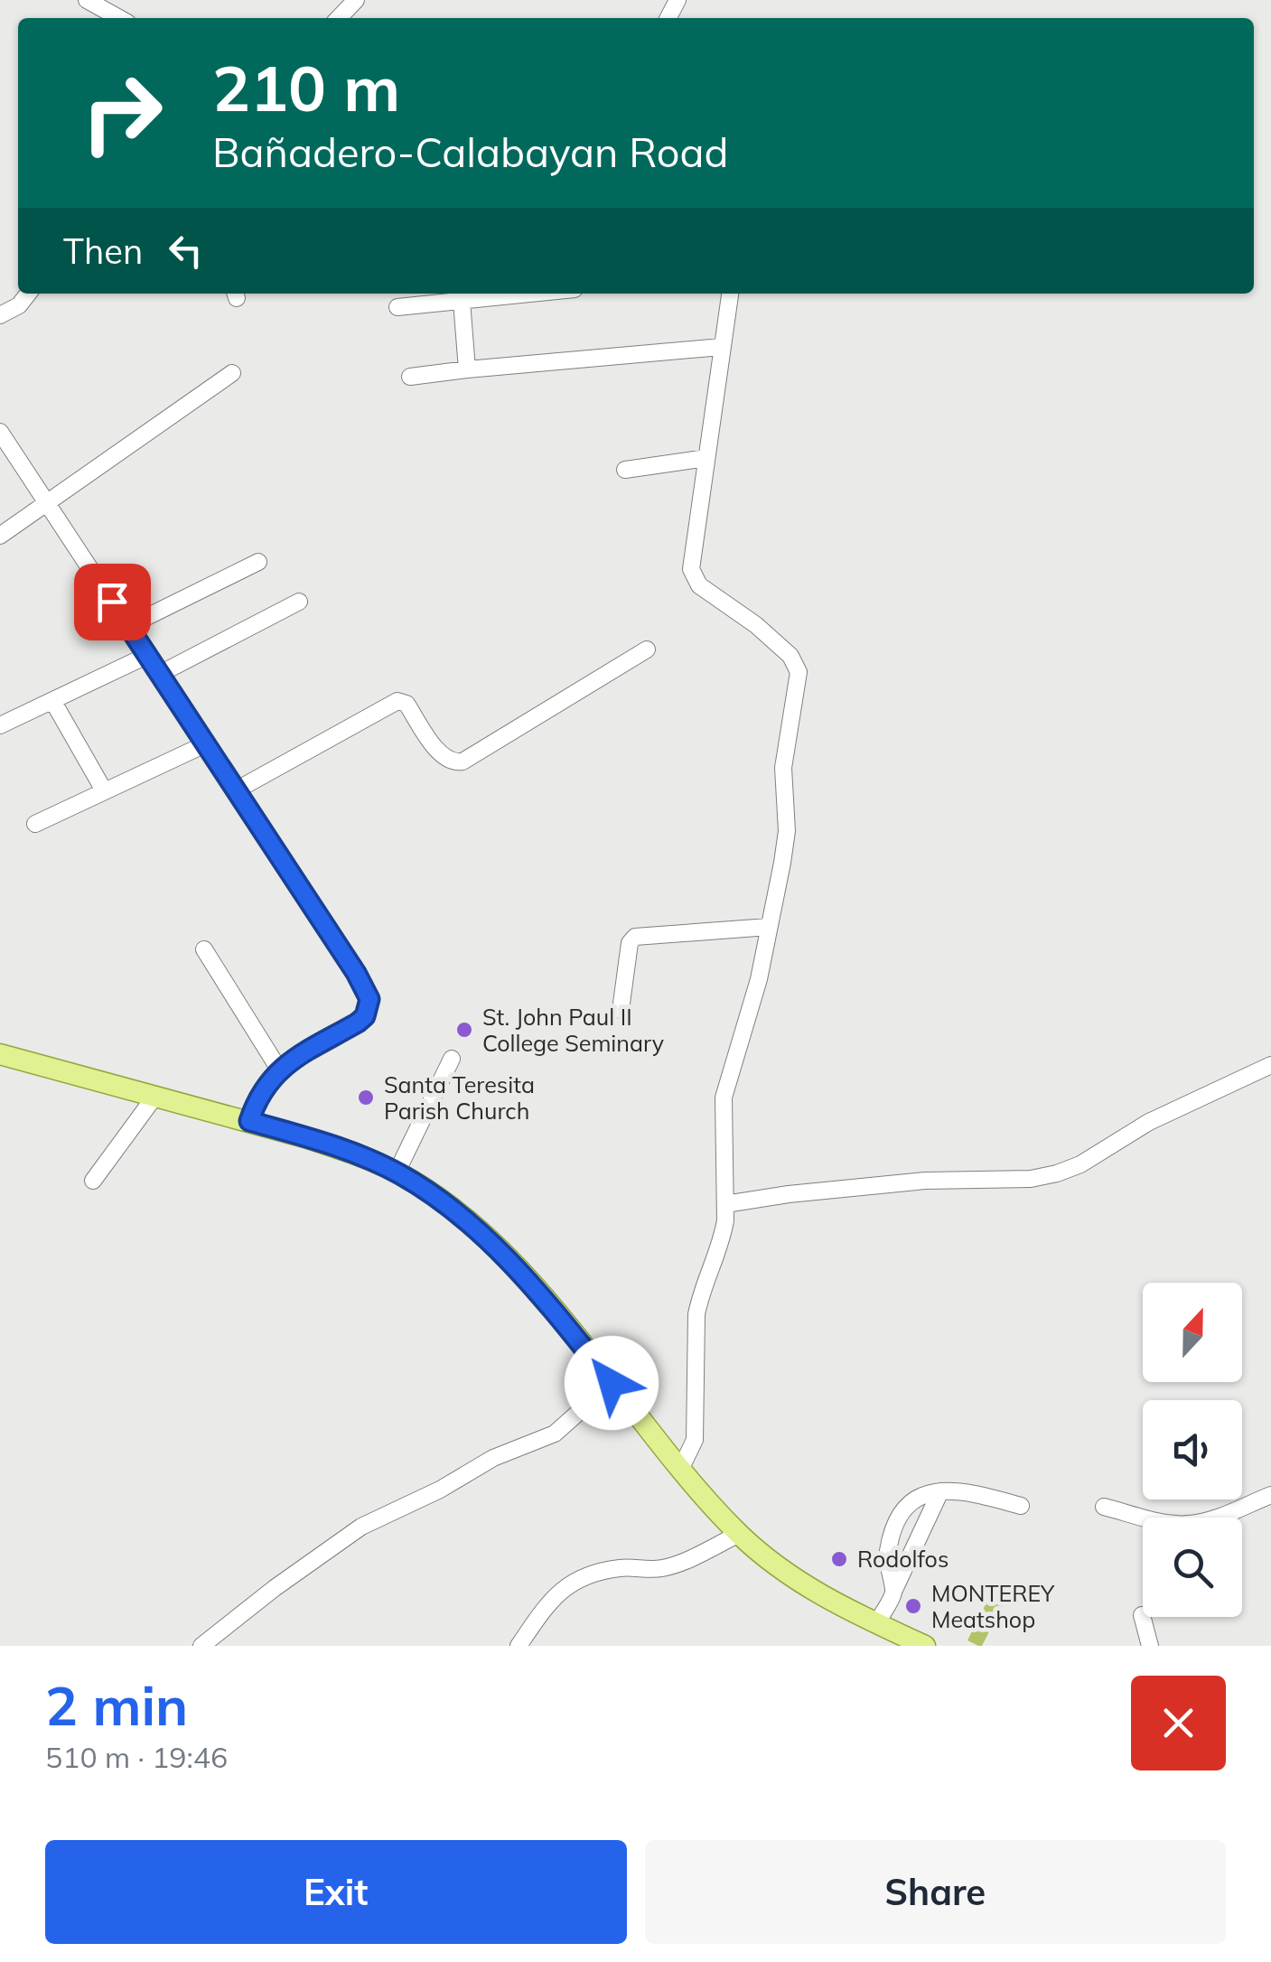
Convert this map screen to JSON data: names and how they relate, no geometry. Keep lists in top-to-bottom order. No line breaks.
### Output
{"places":["St. John Paul II College Seminary","Santa Teresita Parish Church","Rodolfos","MONTEREY Meatshop"],"north":"top","page":{"turn":["210 m","Bañadero-Calabayan Road"],"then":"Then","heading":["2 min","510 m · 19:46"],"buttons":["Exit","Share"]}}
